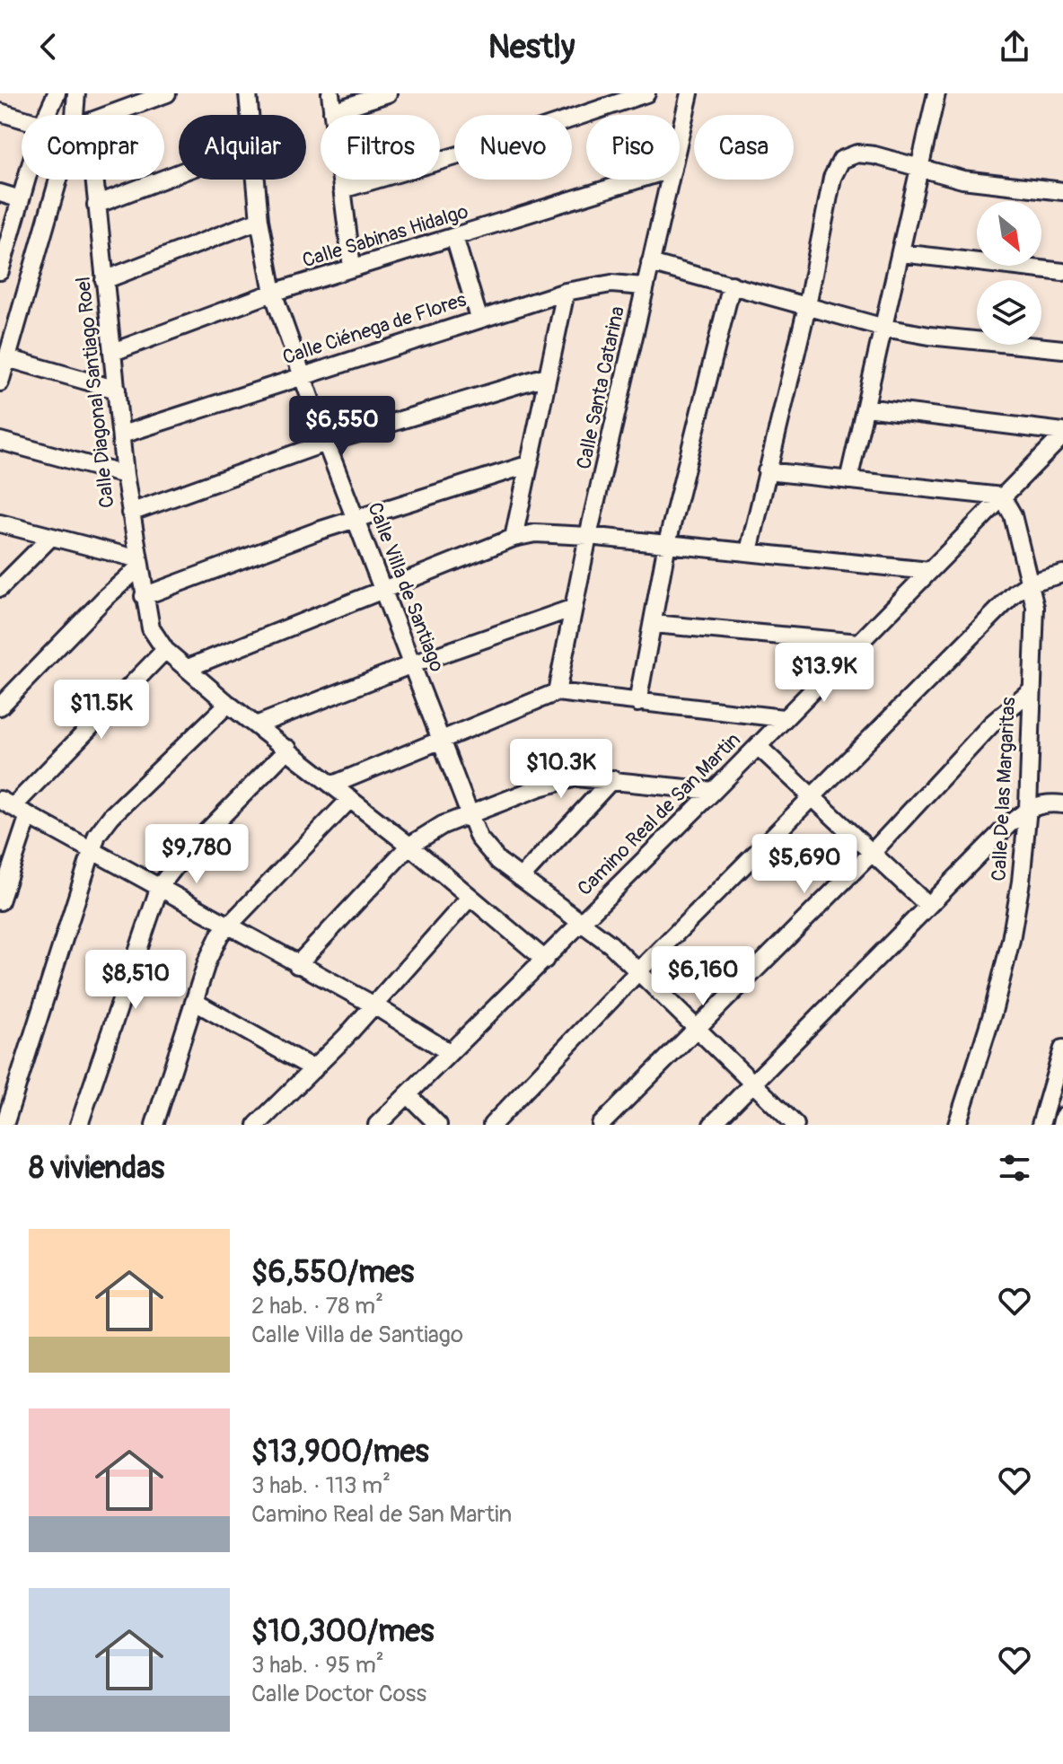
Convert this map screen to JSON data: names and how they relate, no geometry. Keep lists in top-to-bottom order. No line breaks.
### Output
{"streets":{"street":["Calle Sabinas Hidalgo","Calle Ciénega de Flores","Calle Santa Catarina","Calle Diagonal Santiago Roel","Calle Villa de Santiago","Calle De las Margaritas","Camino Real de San Martin"]},"crossings":[["Calle Sabinas Hidalgo","Calle Diagonal Santiago Roel"],["Calle Sabinas Hidalgo","Calle Villa de Santiago"],["Calle Ciénega de Flores","Calle Santa Catarina"],["Calle Ciénega de Flores","Calle Diagonal Santiago Roel"],["Calle Ciénega de Flores","Calle Villa de Santiago"],["Calle Villa de Santiago","Camino Real de San Martin"],["Calle De las Margaritas","Camino Real de San Martin"]],"north":"bottom right","page":{"header":"Nestly","chip":["Comprar","Alquilar","Filtros","Nuevo","Piso","Casa"],"price":["$6,550","$13.9K","$11.5K","$10.3K","$9,780","$5,690","$6,160","$8,510"],"heading":"8 viviendas","list":[{"name":"$6,550/mes","note":"2 hab. · 78 m² · Calle Villa de Santiago"},{"name":"$13,900/mes","note":"3 hab. · 113 m² · Camino Real de San Martin"},{"name":"$10,300/mes","note":"3 hab. · 95 m² · Calle Doctor Coss"}]}}
